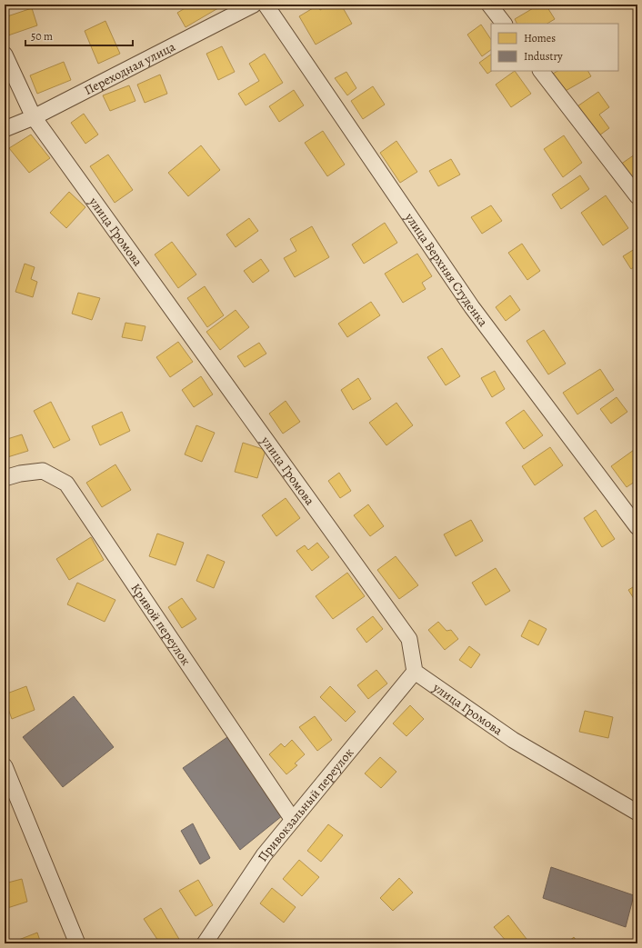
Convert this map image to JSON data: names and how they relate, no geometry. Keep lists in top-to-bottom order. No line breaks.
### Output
{"streets":{"street":["Переходная улица","улица Громова","улица Верхняя Cтуденка","Кривой переулок","Привокзальный переулок"]},"crossings":[["Переходная улица","улица Громова"],["улица Громова","Привокзальный переулок"],["Кривой переулок","Привокзальный переулок"]],"legend":["Homes","Industry"],"scale_bar":"50 m"}
